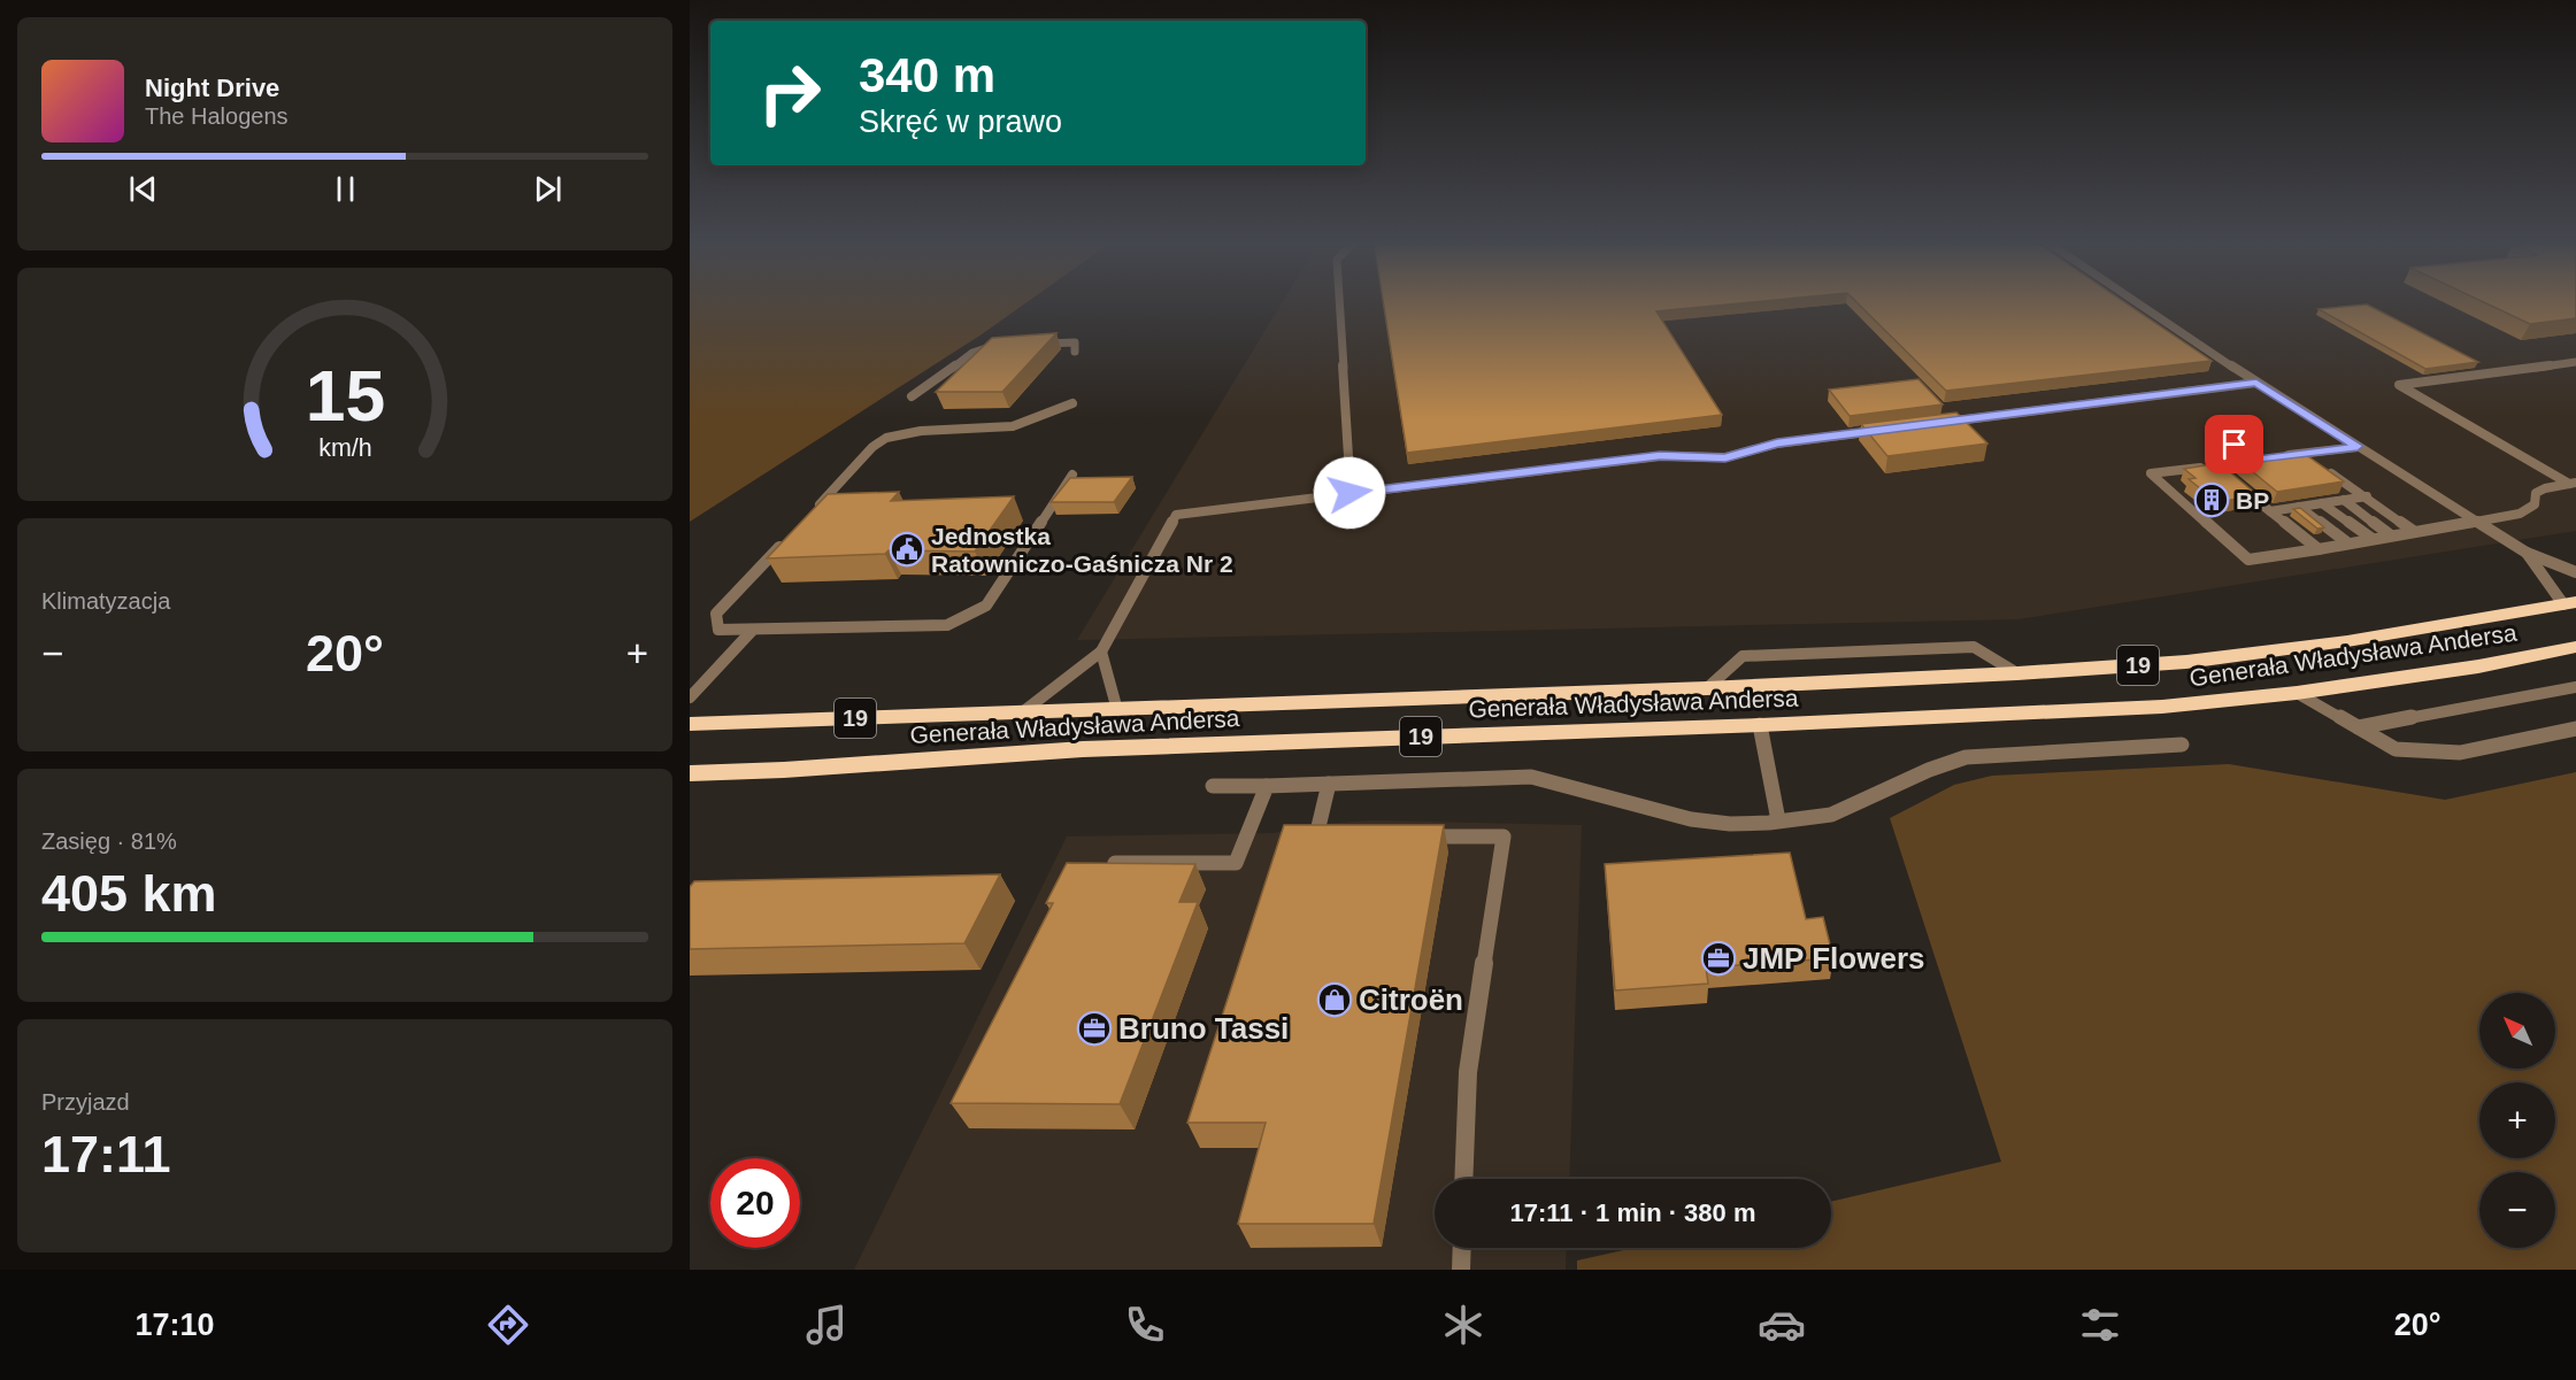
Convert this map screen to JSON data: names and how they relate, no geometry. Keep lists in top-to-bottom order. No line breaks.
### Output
{"streets":{"highway":["Generała Władysława Andersa","19"]},"places":{"building":["BP"],"public building":["Jednostka Ratowniczo-Gaśnicza Nr 2"],"office":["JMP Flowers","Bruno Tassi"],"shop":["Citroën"]},"north":"top left","page":{"turn":["340 m","Skręć w prawo"],"song":["Night Drive","The Halogens"],"tile":["Klimatyzacja",["Zasięg · 81%","405 km"],["Przyjazd","17:11"]],"heat":["−","20°","+"],"map_buttons":["+","−"],"limit":"20","trip":"17:11 · 1 min · 380 m","tabs":["17:10","20°"],"gauge":["15","km/h"]}}
